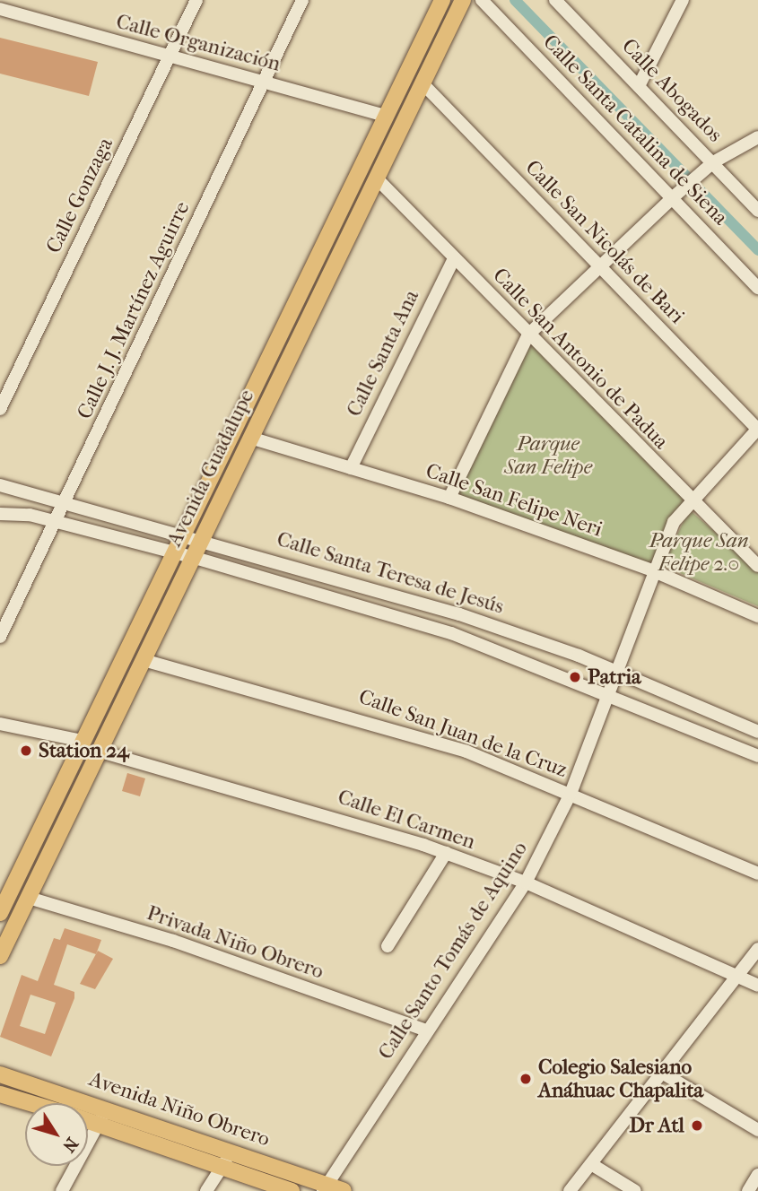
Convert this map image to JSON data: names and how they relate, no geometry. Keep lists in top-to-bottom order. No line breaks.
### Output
{"streets":{"main road":["Avenida Guadalupe","Avenida Niño Obrero"],"street":["Calle Organización","Calle Abogados","Calle Santa Catalina de Siena","Calle Gonzaga","Calle San Nicolás de Bari","Calle J. J. Martínez Aguirre","Calle Santa Ana","Calle San Antonio de Padua","Calle San Felipe Neri","Calle Santa Teresa de Jesús","Calle San Juan de la Cruz","Calle El Carmen","Privada Niño Obrero","Calle Santo Tomás de Aquino"]},"crossings":[["Calle Organización","Calle Gonzaga"],["Calle Organización","Calle J. J. Martínez Aguirre"],["Calle Organización","Avenida Guadalupe"],["Calle San Nicolás de Bari","Avenida Guadalupe"],["Calle San Nicolás de Bari","Calle Santo Tomás de Aquino"],["Calle J. J. Martínez Aguirre","Calle Santa Teresa de Jesús"],["Calle Santa Ana","Calle San Antonio de Padua"],["Calle Santa Ana","Calle San Felipe Neri"],["Calle San Antonio de Padua","Avenida Guadalupe"],["Calle San Antonio de Padua","Calle Santo Tomás de Aquino"],["Avenida Guadalupe","Calle San Felipe Neri"],["Avenida Guadalupe","Calle Santa Teresa de Jesús"],["Avenida Guadalupe","Calle San Juan de la Cruz"],["Avenida Guadalupe","Calle El Carmen"],["Avenida Guadalupe","Privada Niño Obrero"],["Calle San Felipe Neri","Calle Santo Tomás de Aquino"],["Calle Santa Teresa de Jesús","Calle Santo Tomás de Aquino"],["Calle San Juan de la Cruz","Calle Santo Tomás de Aquino"],["Calle El Carmen","Calle Santo Tomás de Aquino"],["Privada Niño Obrero","Calle Santo Tomás de Aquino"],["Calle Santo Tomás de Aquino","Avenida Niño Obrero"]],"parks":["Parque San Felipe","Parque San Felipe 2.0"],"places":["Patria","Station 24","Colegio Salesiano Anáhuac Chapalita","Dr Atl"],"north":"bottom right"}
